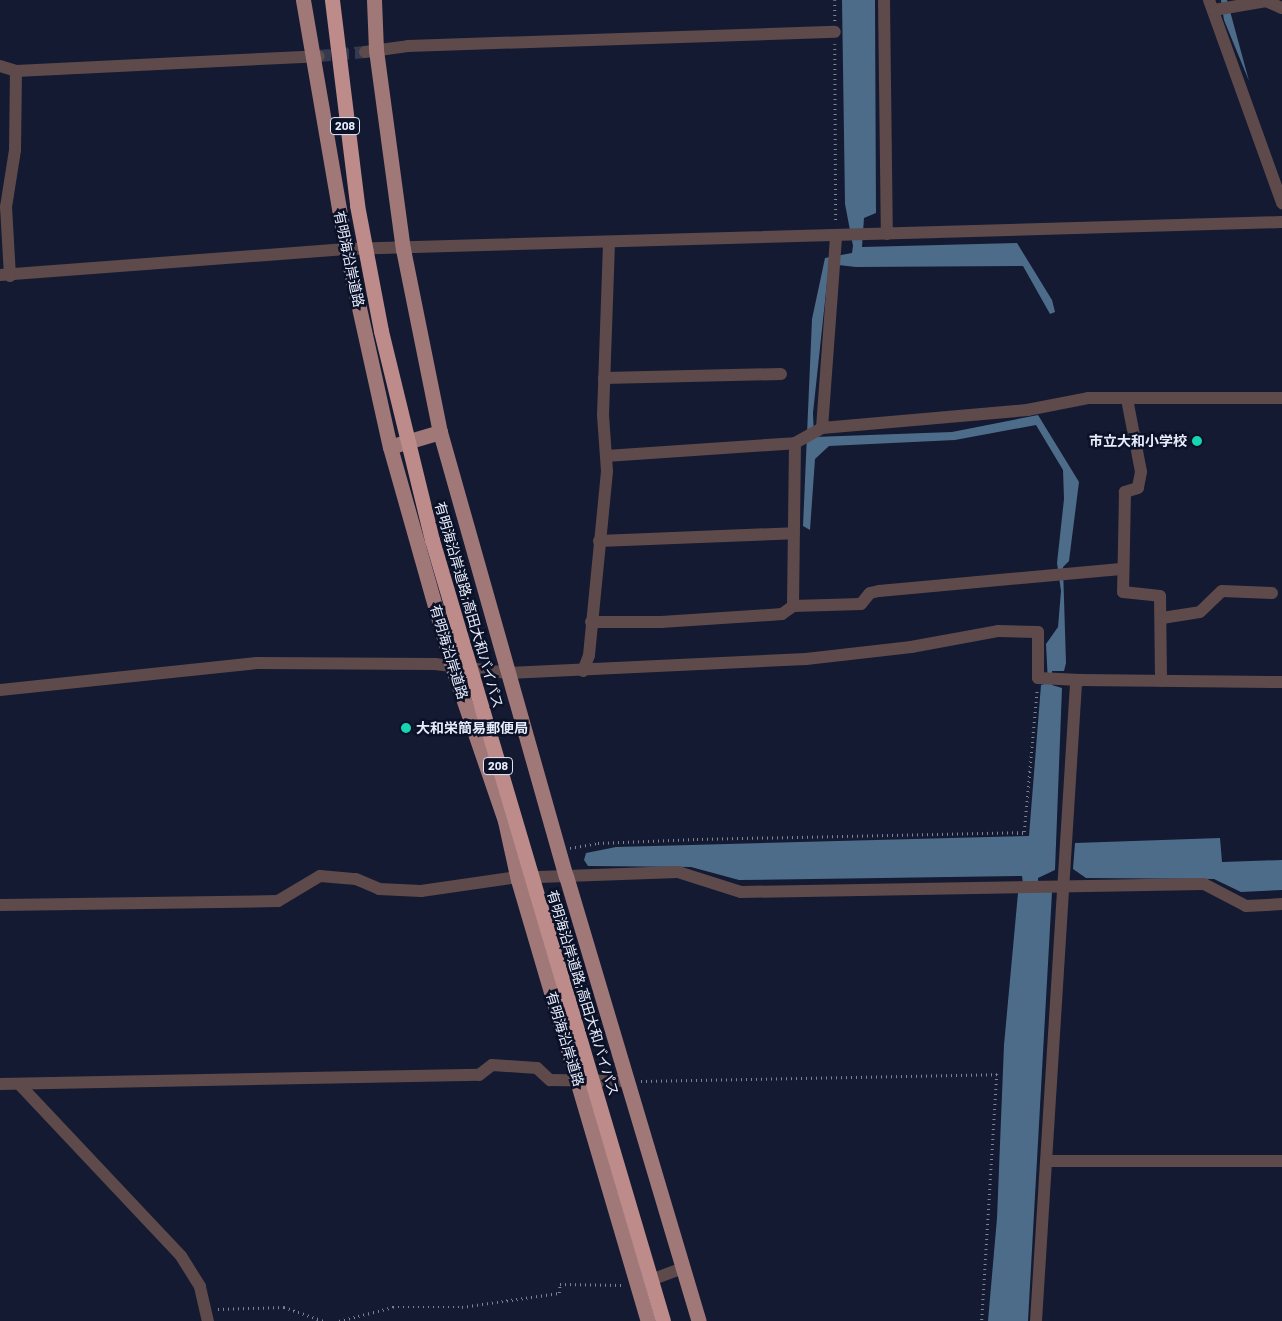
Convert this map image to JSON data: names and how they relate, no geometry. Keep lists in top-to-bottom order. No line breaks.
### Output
{"streets":{"highway":["208","有明海沿岸道路;高田大和バイパス"],"main road":["有明海沿岸道路"]},"places":["市立大和小学校","大和栄簡易郵便局"]}
